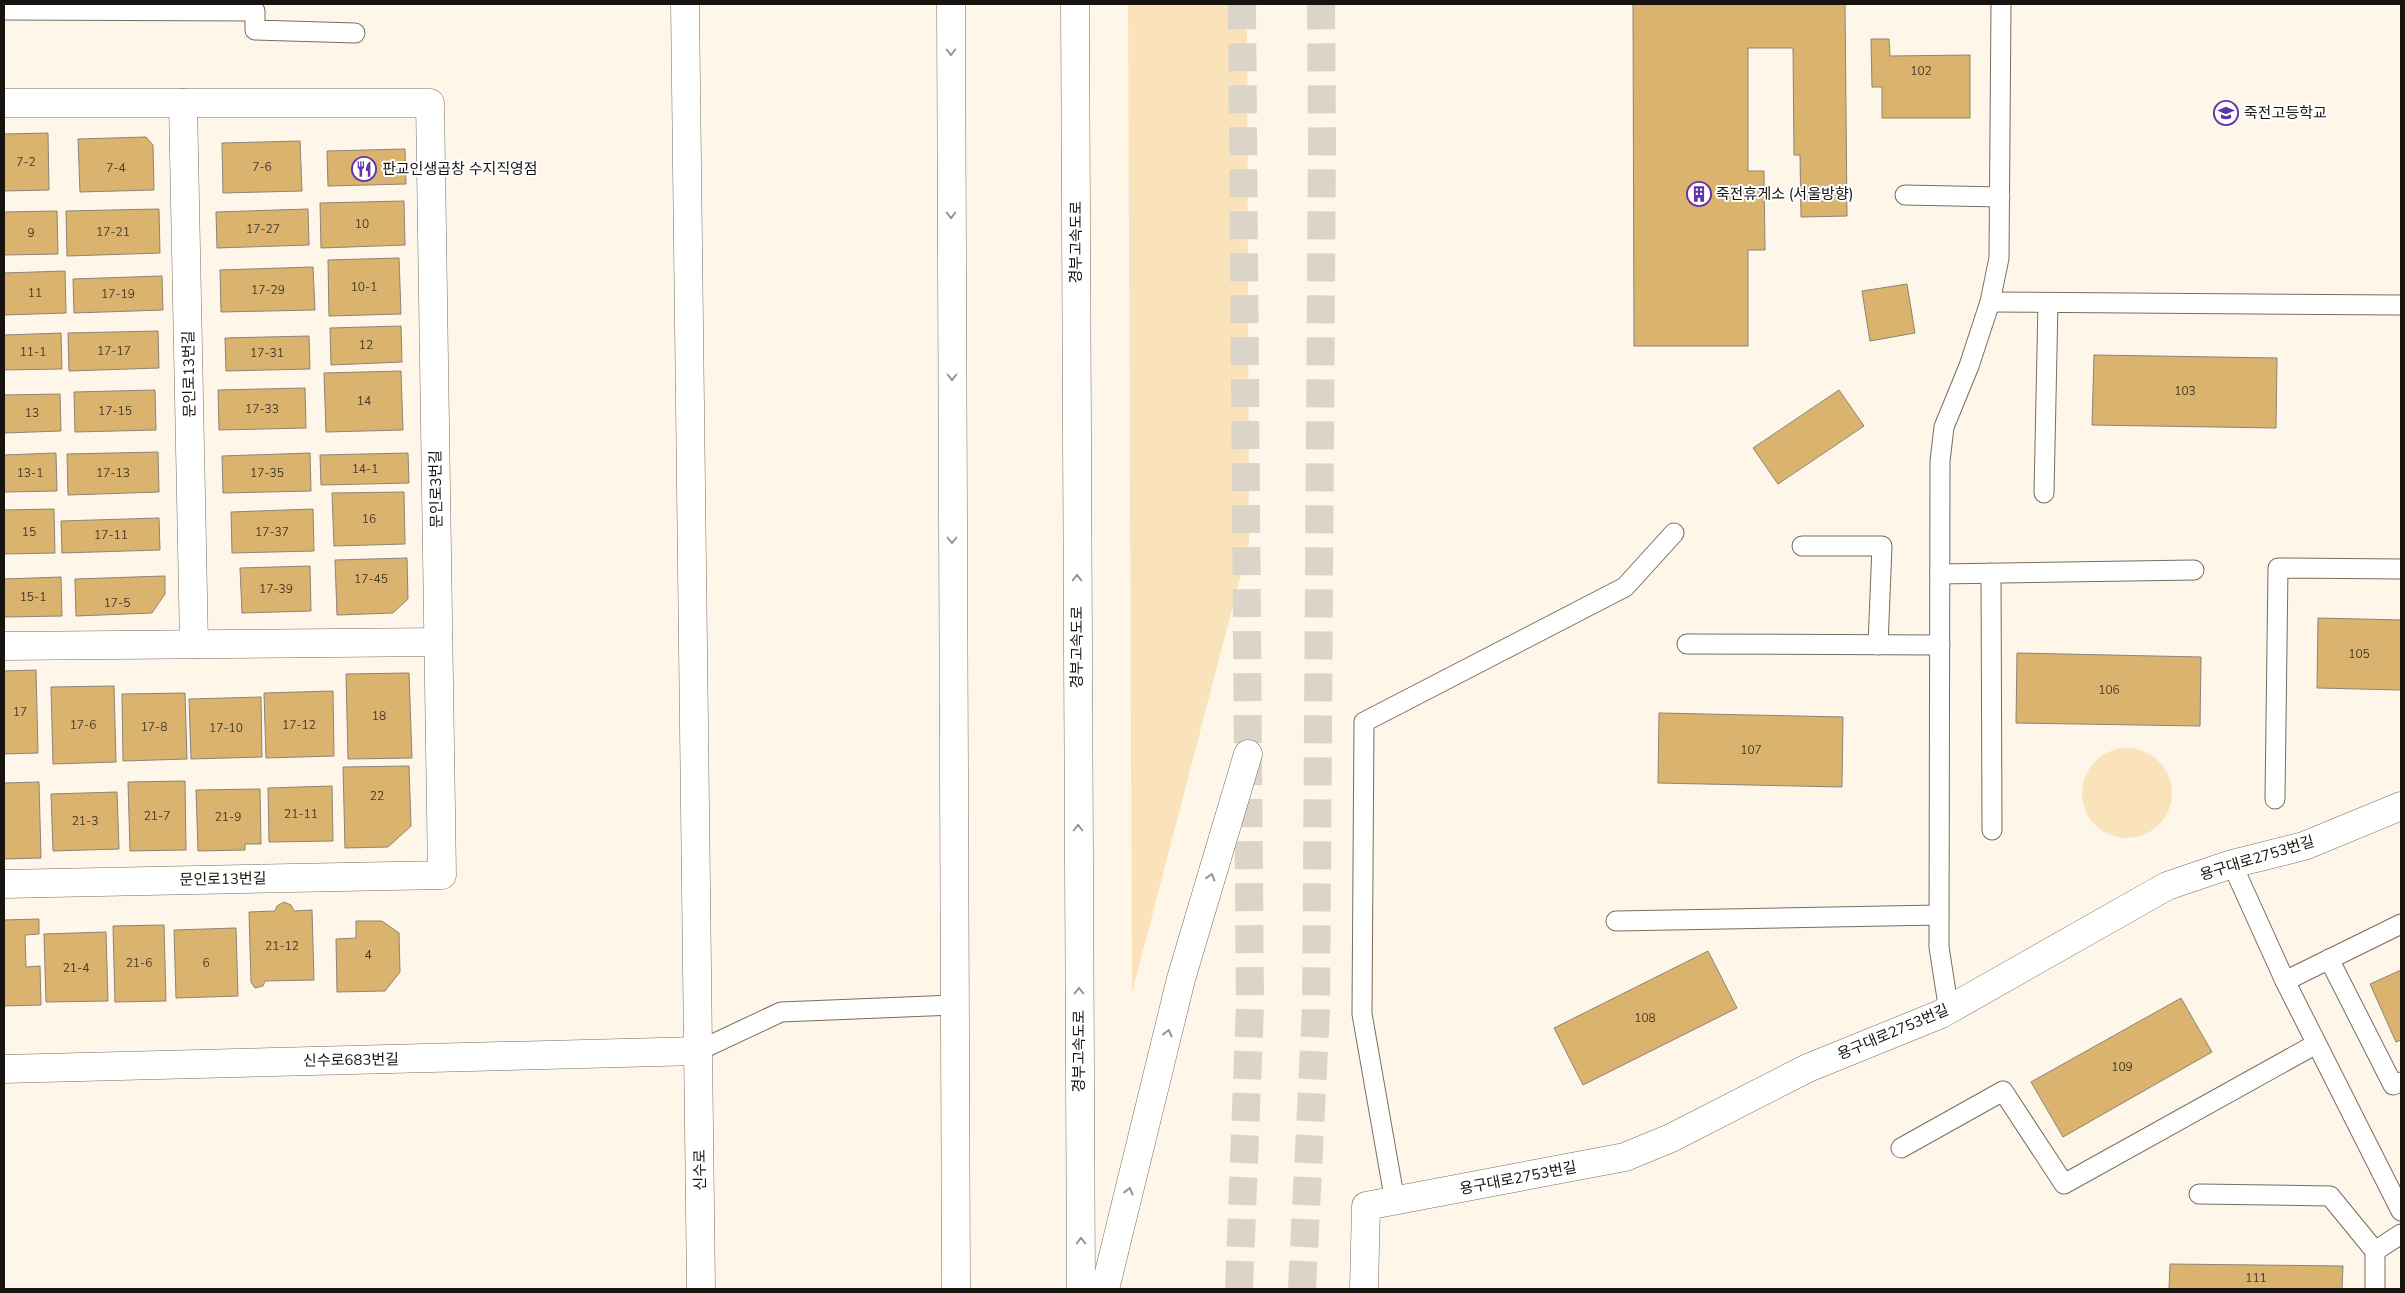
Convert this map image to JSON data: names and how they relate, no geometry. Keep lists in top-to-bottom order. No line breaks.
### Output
{"streets":{"main road":["경부고속도로","문인로13번길","문인로3번길","용구대로2753번길","신수로683번길","신수로"]},"crossings":[["문인로13번길","문인로3번길"],["신수로683번길","신수로"]],"places":{"school or university":["죽전고등학교"],"restaurant":["판교인생곱창 수지직영점"],"building":["죽전휴게소 (서울방향)"]},"house_numbers":["102","7-2","7-6","7-4","10","17-27","17-21","9","10-1","17-29","11","17-19","12","17-17","11-1","17-31","103","14","17-33","17-15","13","14-1","13-1","17-13","17-35","16","15","17-37","17-11","17-45","17-39","15-1","17-5","105","106","17","18","17-6","17-12","17-8","17-10","107","22","21-11","21-7","21-9","21-3","21-12","4","21-6","6","21-4","108","109","111"]}
